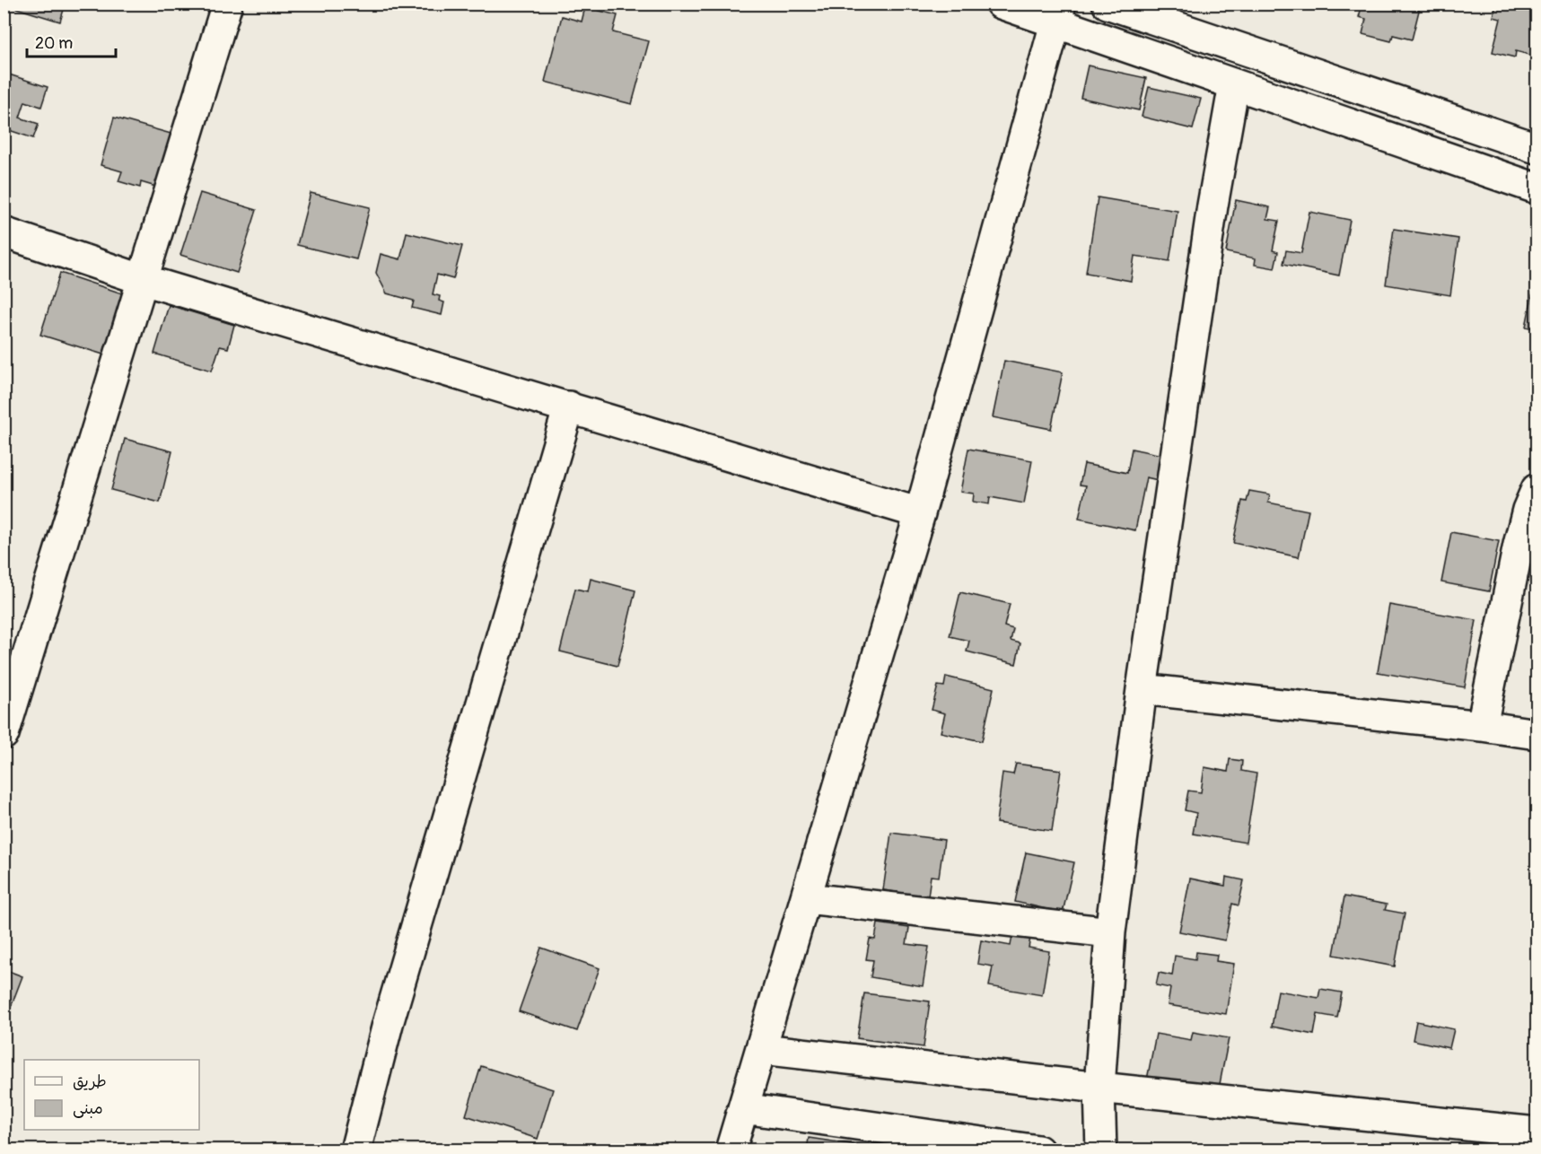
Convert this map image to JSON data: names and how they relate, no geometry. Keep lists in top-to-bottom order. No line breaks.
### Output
{"legend":["طريق","مبنى"],"scale_bar":"20 m"}
